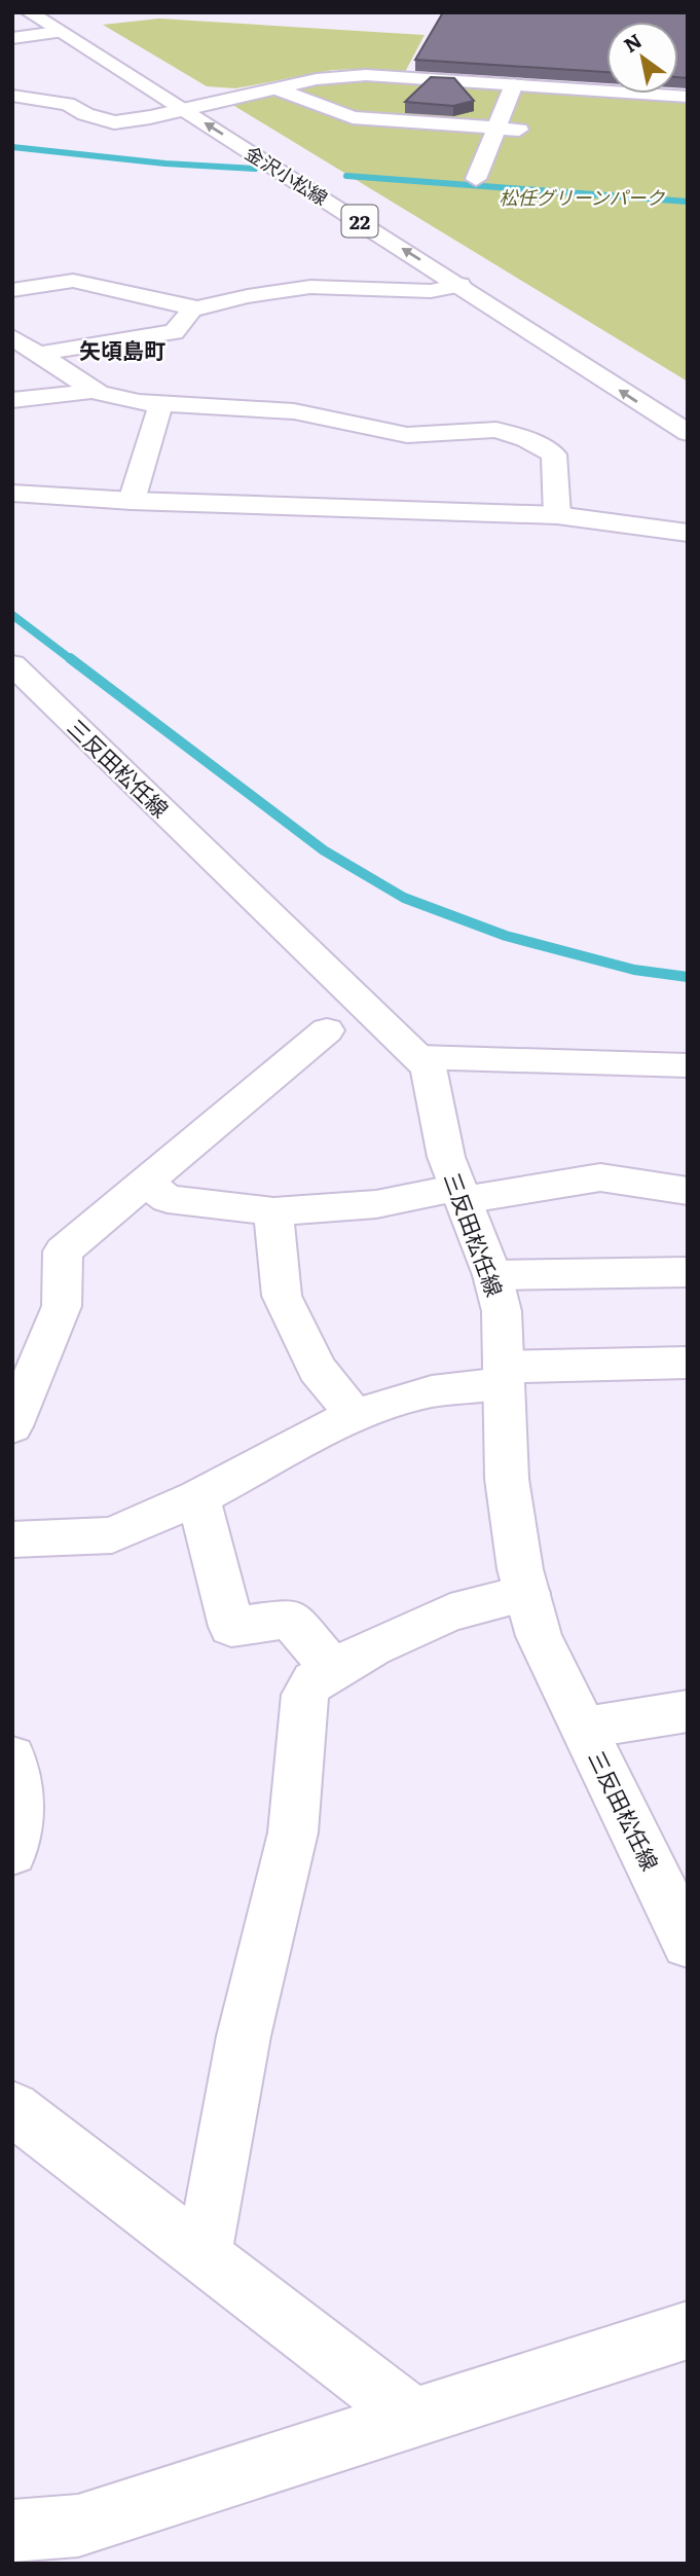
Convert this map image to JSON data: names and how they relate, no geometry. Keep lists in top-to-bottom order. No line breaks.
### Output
{"streets":{"street":["金沢小松線","22","三反田松任線"]},"districts":["矢頃島町"],"parks":["松任グリーンパーク"],"north":"top left"}
